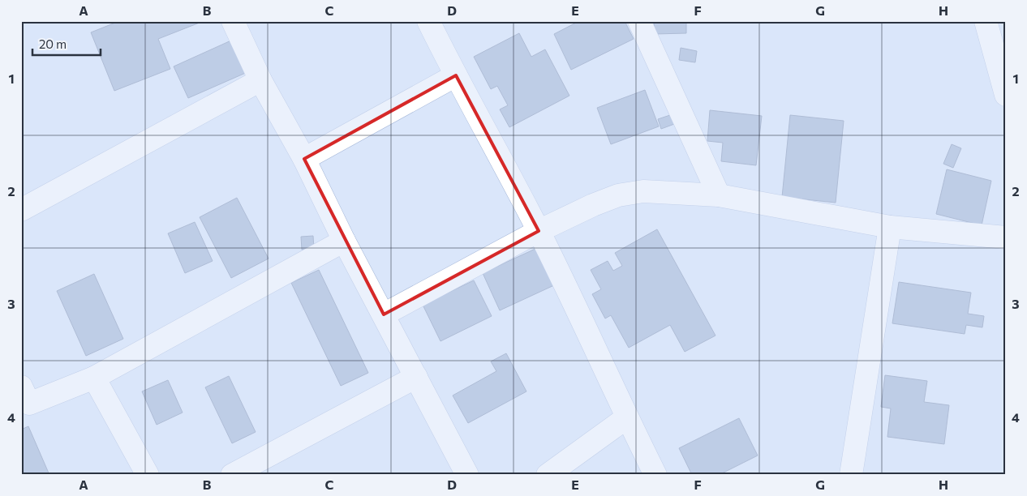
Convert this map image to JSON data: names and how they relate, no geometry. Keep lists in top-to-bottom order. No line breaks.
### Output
{"scale_bar":"20 m","grid":{"columns":["A","B","C","D","E","F","G","H"],"rows":["1","2","3","4"]}}
